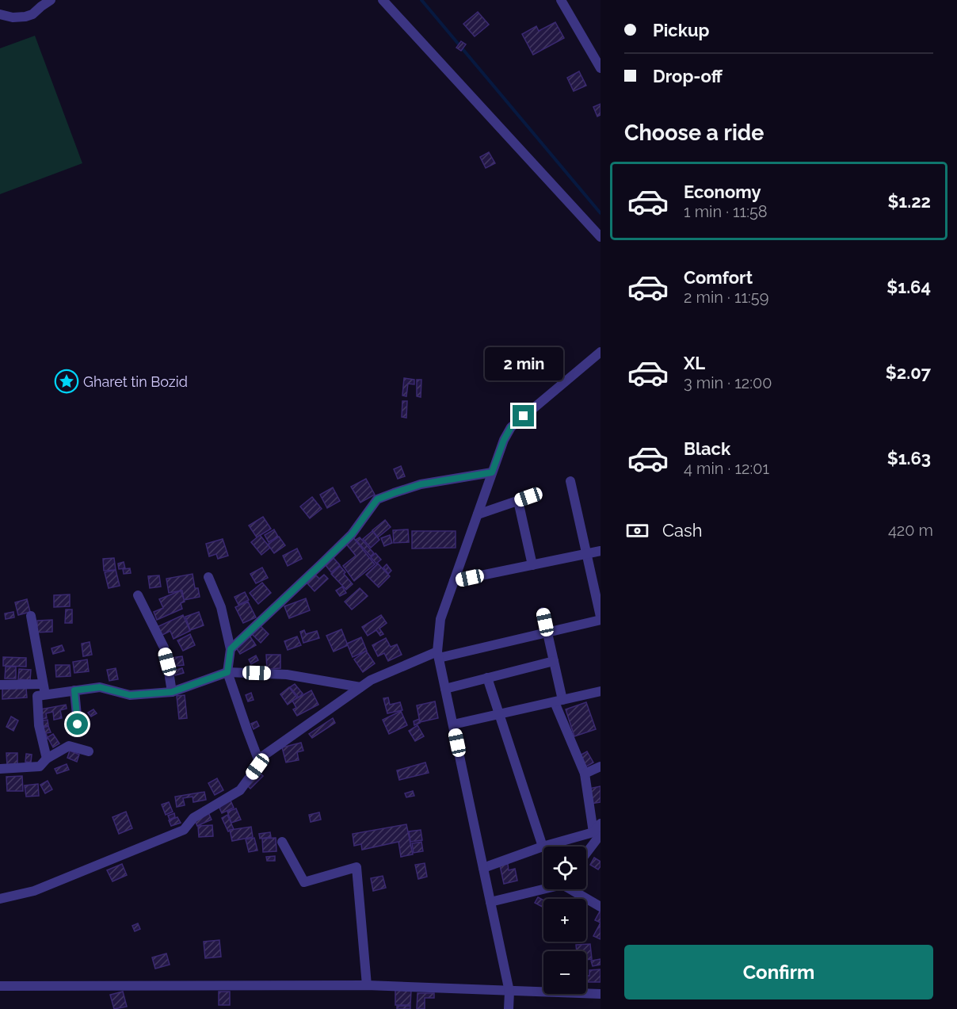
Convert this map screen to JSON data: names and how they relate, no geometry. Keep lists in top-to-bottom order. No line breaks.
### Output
{"places":{"place":["Gharet tin Bozid"]},"page":{"banner":["Pickup","Drop-off"],"heading":"Choose a ride","list":[{"name":"Economy","note":"1 min · 11:58","value":"$1.22"},{"name":"Comfort","note":"2 min · 11:59","value":"$1.64"},{"name":"XL","note":"3 min · 12:00","value":"$2.07"},{"name":"Black","note":"4 min · 12:01","value":"$1.63"}],"bubble":"2 min","pay":["Cash","420 m"],"map_buttons":["+","−"],"buttons":"Confirm"}}
